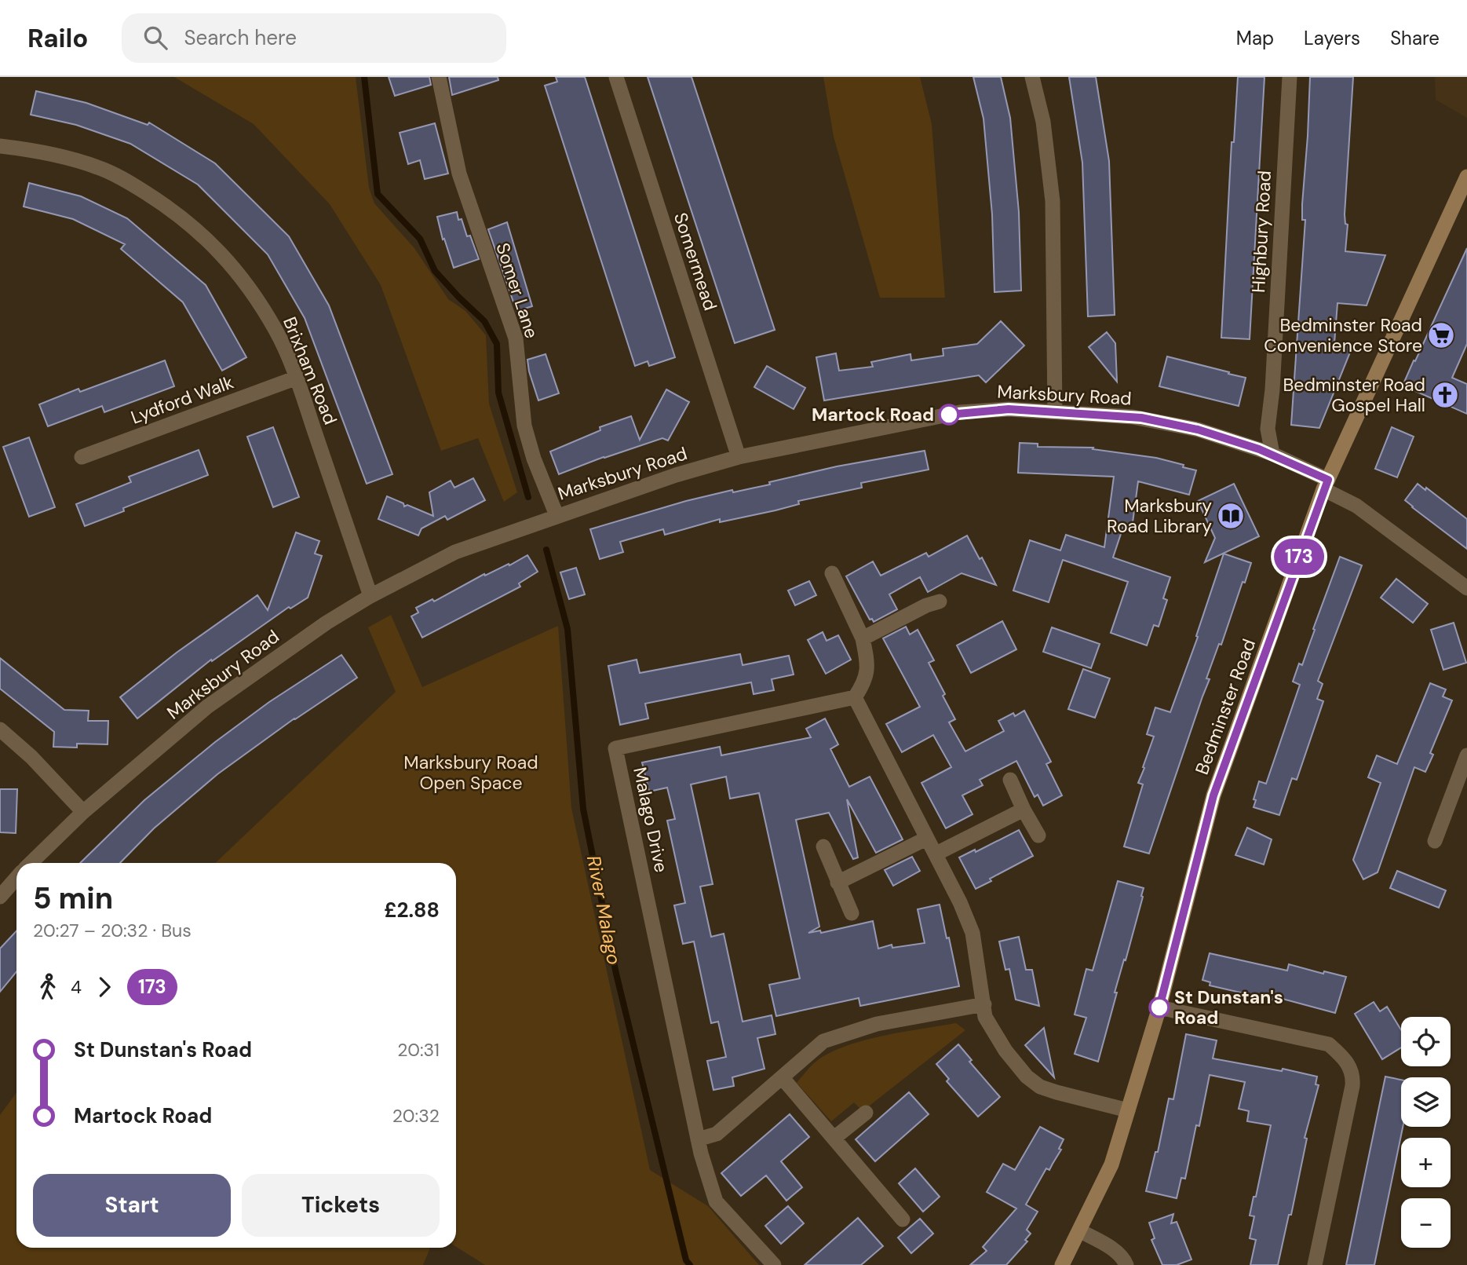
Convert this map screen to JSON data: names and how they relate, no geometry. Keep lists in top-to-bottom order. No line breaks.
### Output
{"streets":{"main road":["Bedminster Road"],"street":["Highbury Road","Somermead","Somer Lane","Brixham Road","Marksbury Road","Lydford Walk","Malago Drive"]},"crossings":[["Highbury Road","Marksbury Road"],["Somermead","Marksbury Road"],["Somer Lane","Marksbury Road"],["Brixham Road","Marksbury Road"],["Brixham Road","Lydford Walk"],["Marksbury Road","Bedminster Road"]],"water":["River Malago"],"parks":["Marksbury Road Open Space"],"places":{"supermarket":["Bedminster Road Convenience Store"],"church":["Bedminster Road Gospel Hall"],"other":["Martock Road","St Dunstan's Road"],"library":["Marksbury Road Library"]},"lines":["bus line 173"],"page":{"header":"Railo","search":"Search here","nav":["Map","Layers","Share"],"on_map":"173","heading":["5 min","20:27 – 20:32 · Bus","£2.88"],"legs":["4","173"],"map_buttons":["+","−"],"list":[{"name":"St Dunstan's Road","value":"20:31"},{"name":"Martock Road","value":"20:32"}],"buttons":["Start","Tickets"]}}
